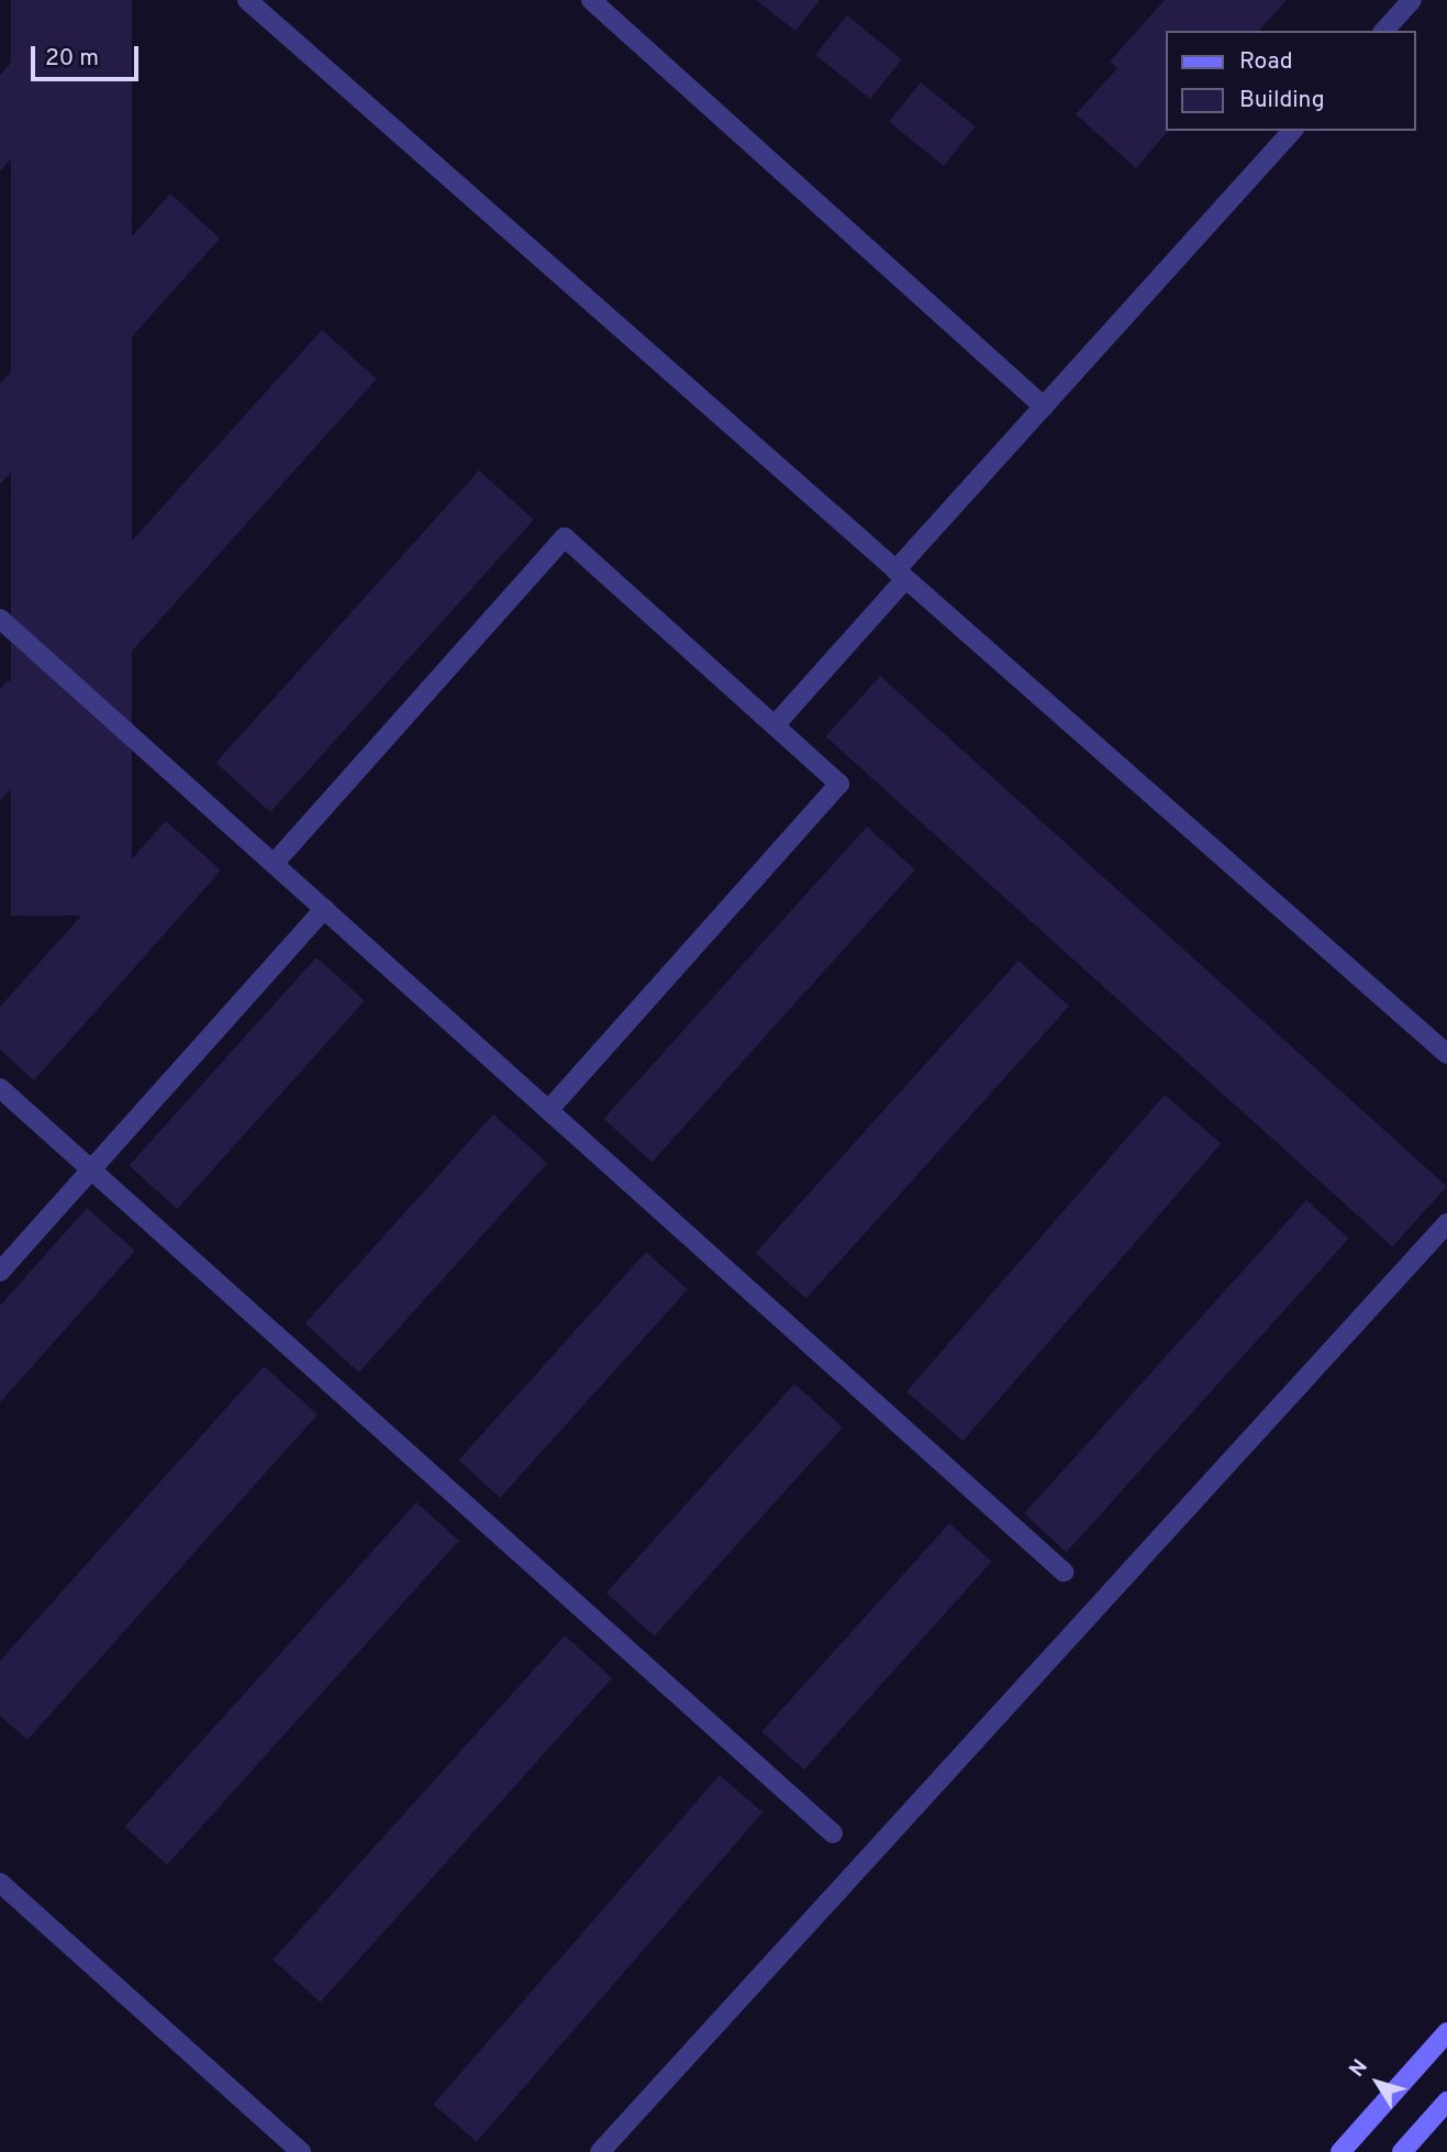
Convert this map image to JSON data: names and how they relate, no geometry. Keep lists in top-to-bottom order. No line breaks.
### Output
{"legend":["Road","Building"],"scale_bar":"20 m","north":"top left"}
